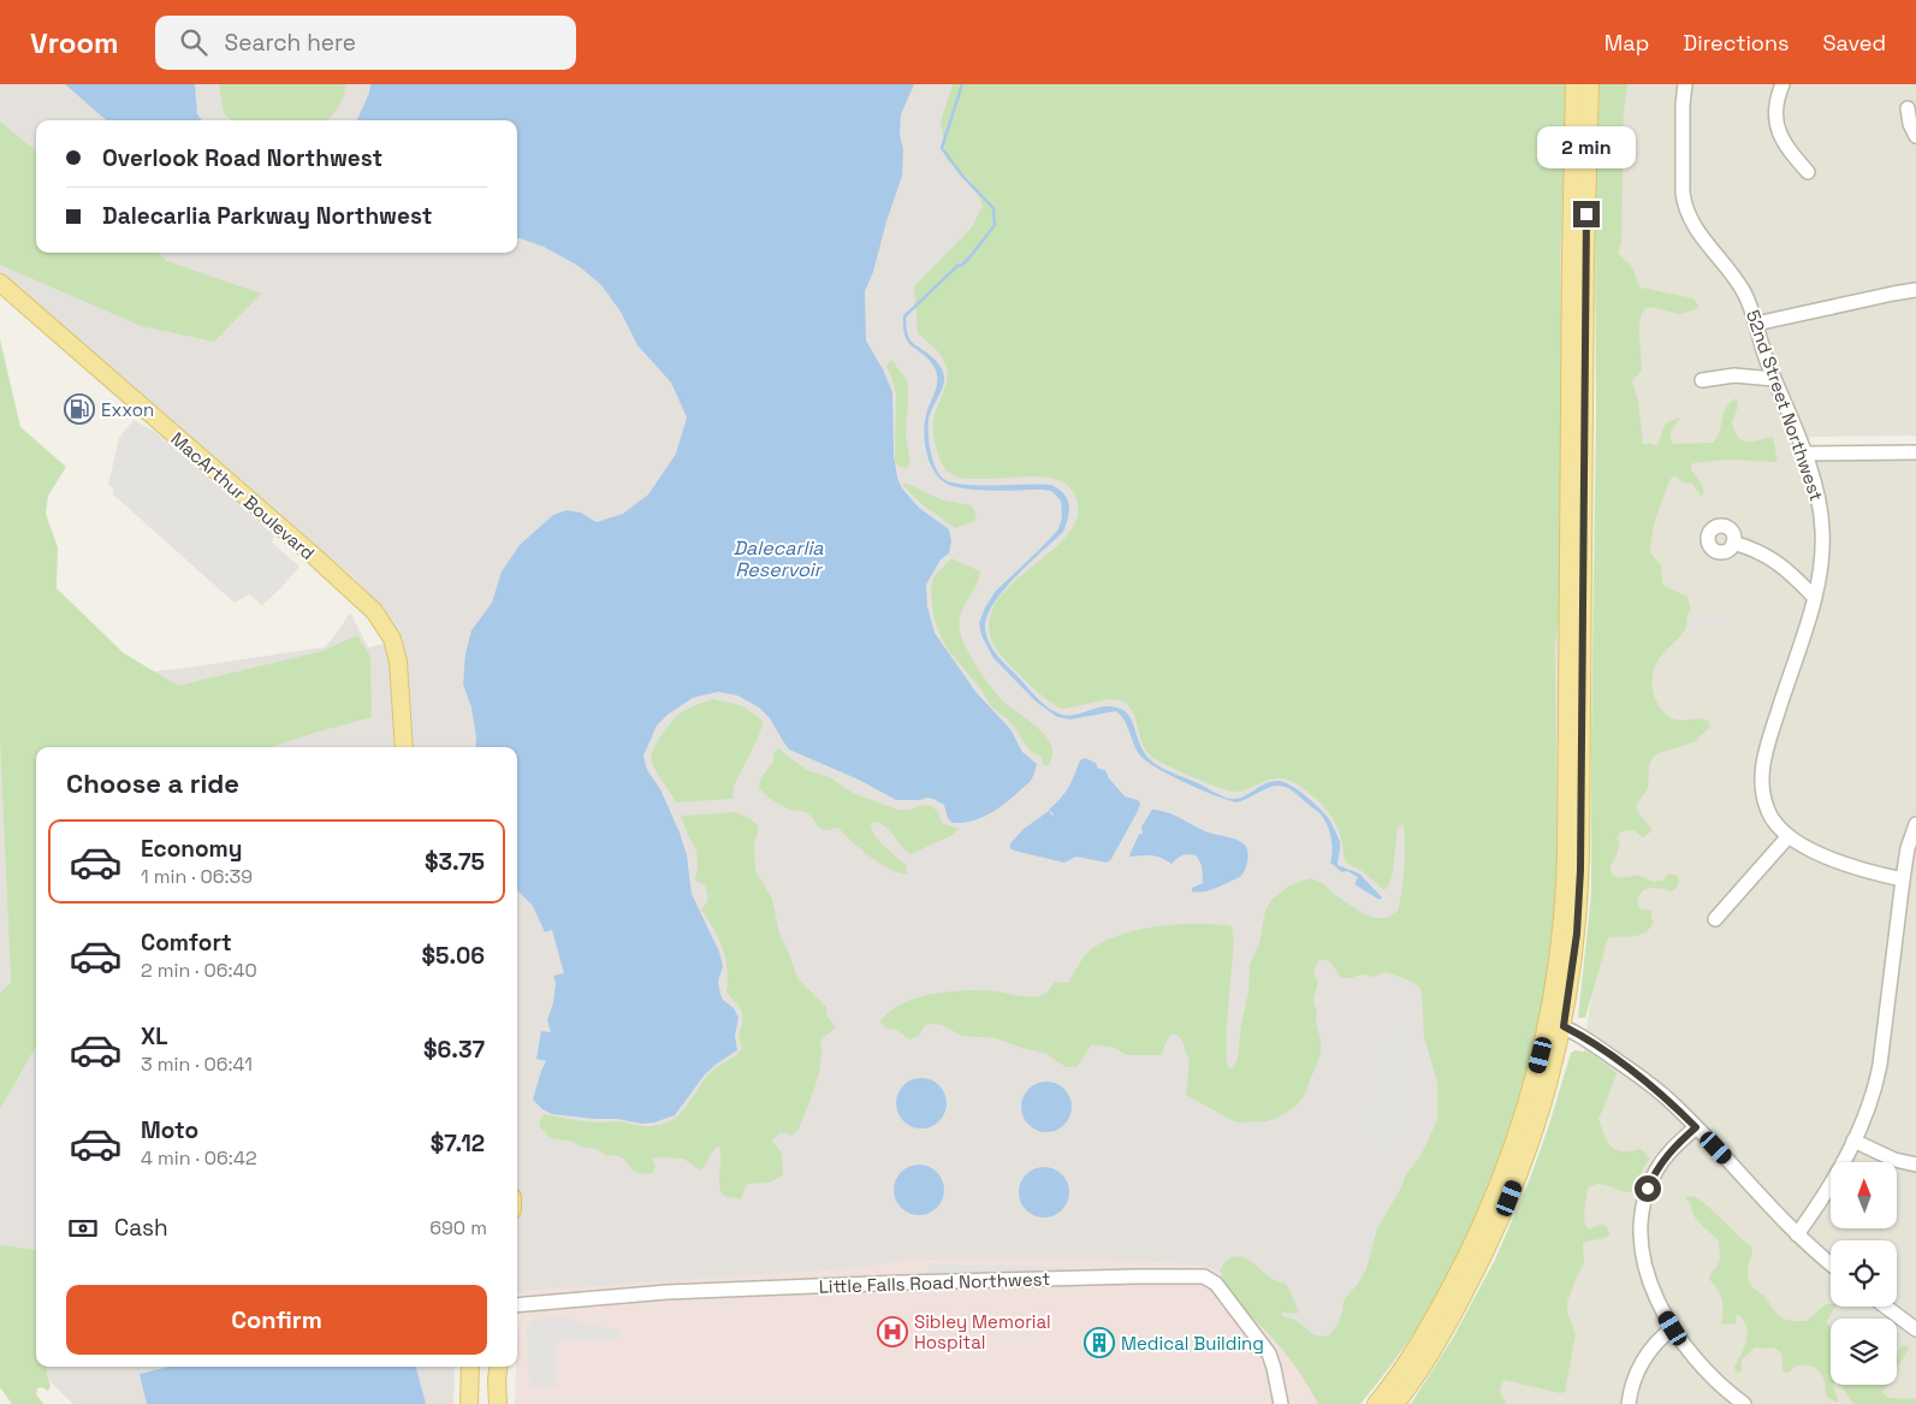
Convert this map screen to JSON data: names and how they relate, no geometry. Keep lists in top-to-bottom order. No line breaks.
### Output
{"streets":{"main road":["MacArthur Boulevard"],"street":["52nd Street Northwest","Little Falls Road Northwest"]},"water":["Dalecarlia Reservoir"],"places":{"fuel station":["Exxon"],"hospital":["Sibley Memorial Hospital"],"building":["Medical Building"]},"north":"top","page":{"header":"Vroom","search":"Search here","nav":["Map","Directions","Saved"],"banner":["Overlook Road Northwest","Dalecarlia Parkway Northwest"],"bubble":"2 min","heading":"Choose a ride","list":[{"name":"Economy","note":"1 min · 06:39","value":"$3.75"},{"name":"Comfort","note":"2 min · 06:40","value":"$5.06"},{"name":"XL","note":"3 min · 06:41","value":"$6.37"},{"name":"Moto","note":"4 min · 06:42","value":"$7.12"}],"pay":["Cash","690 m"],"buttons":"Confirm"}}
